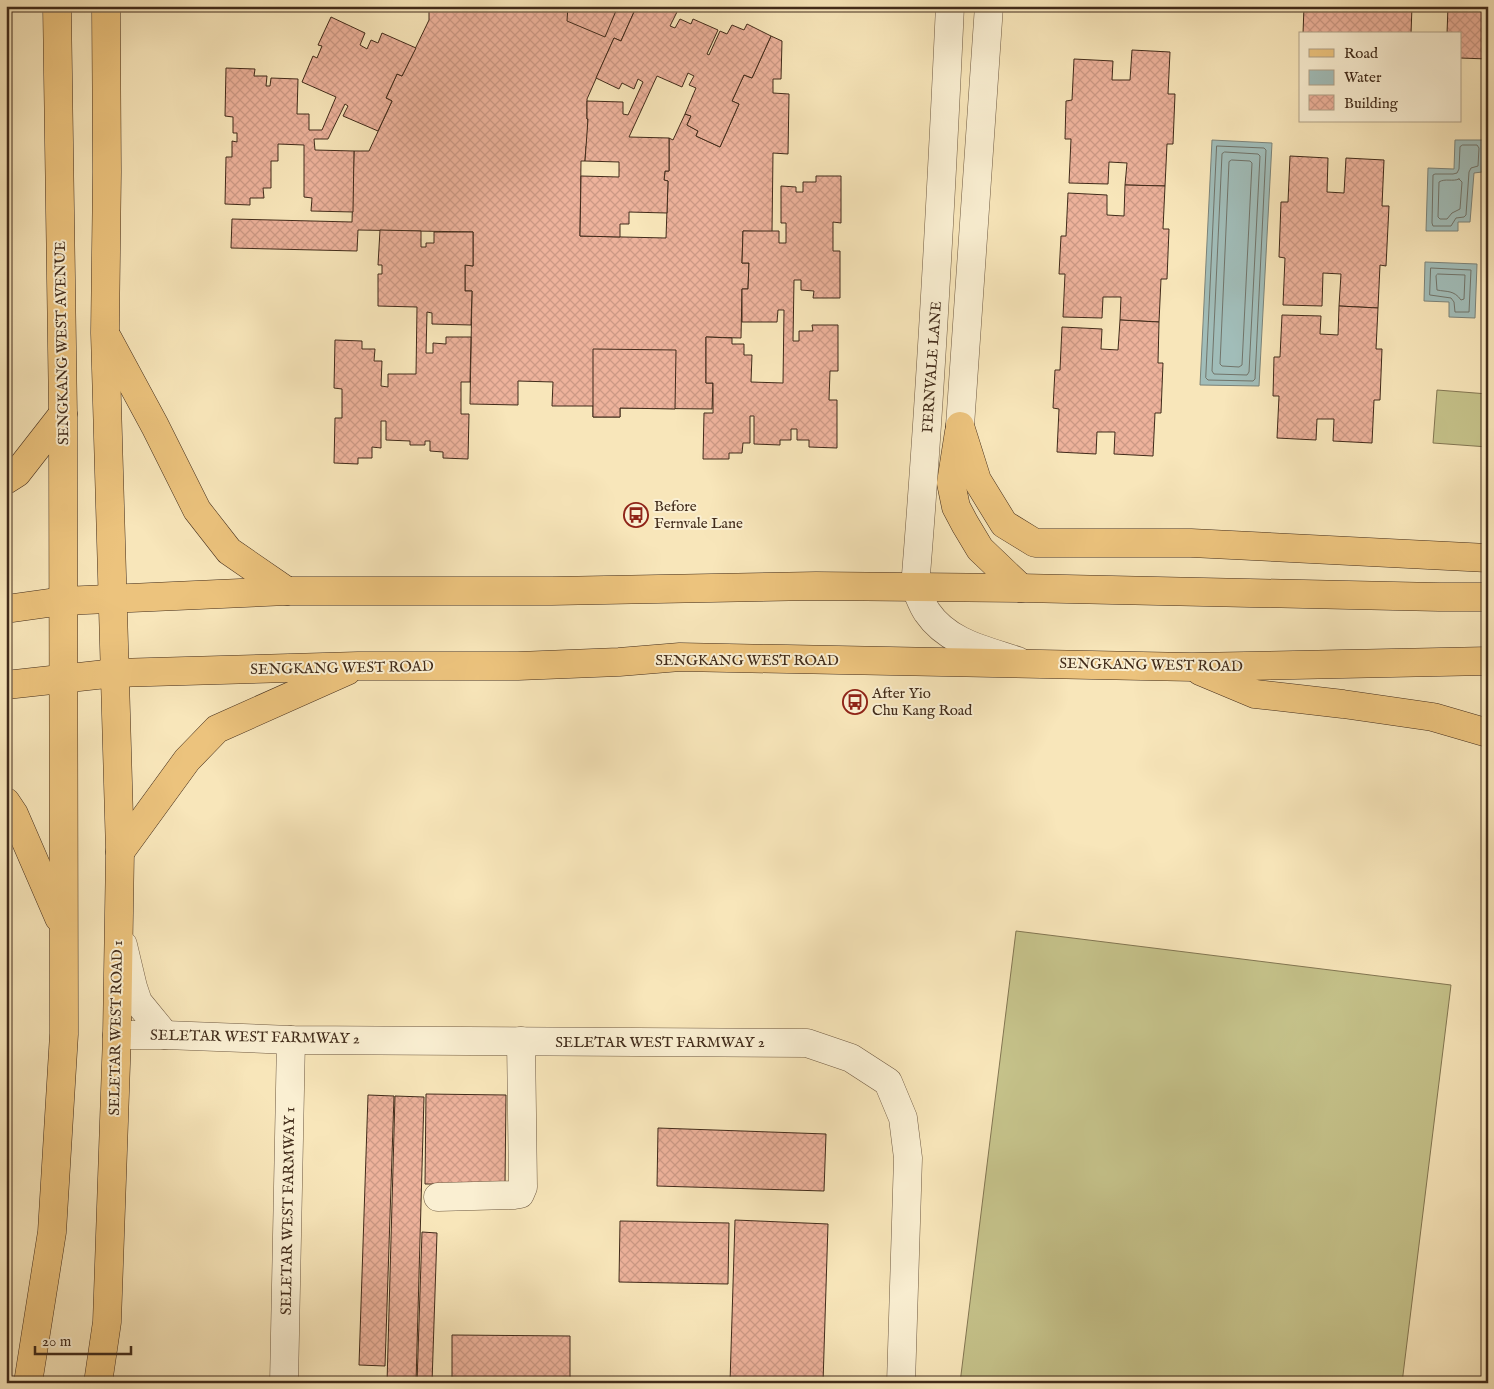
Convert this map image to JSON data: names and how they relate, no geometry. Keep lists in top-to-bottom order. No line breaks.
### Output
{"streets":{"main road":["SENGKANG WEST AVENUE","SENGKANG WEST ROAD","SELETAR WEST ROAD 1"],"street":["FERNVALE LANE","SELETAR WEST FARMWAY 2","SELETAR WEST FARMWAY 1"]},"crossings":[["SENGKANG WEST AVENUE","SENGKANG WEST ROAD"],["FERNVALE LANE","SENGKANG WEST ROAD"],["SENGKANG WEST ROAD","SELETAR WEST ROAD 1"],["SELETAR WEST ROAD 1","SELETAR WEST FARMWAY 2"],["SELETAR WEST FARMWAY 2","SELETAR WEST FARMWAY 1"]],"places":{"bus stop":["Before Fernvale Lane","After Yio Chu Kang Road"]},"legend":["Road","Water","Building"],"scale_bar":"20 m"}
